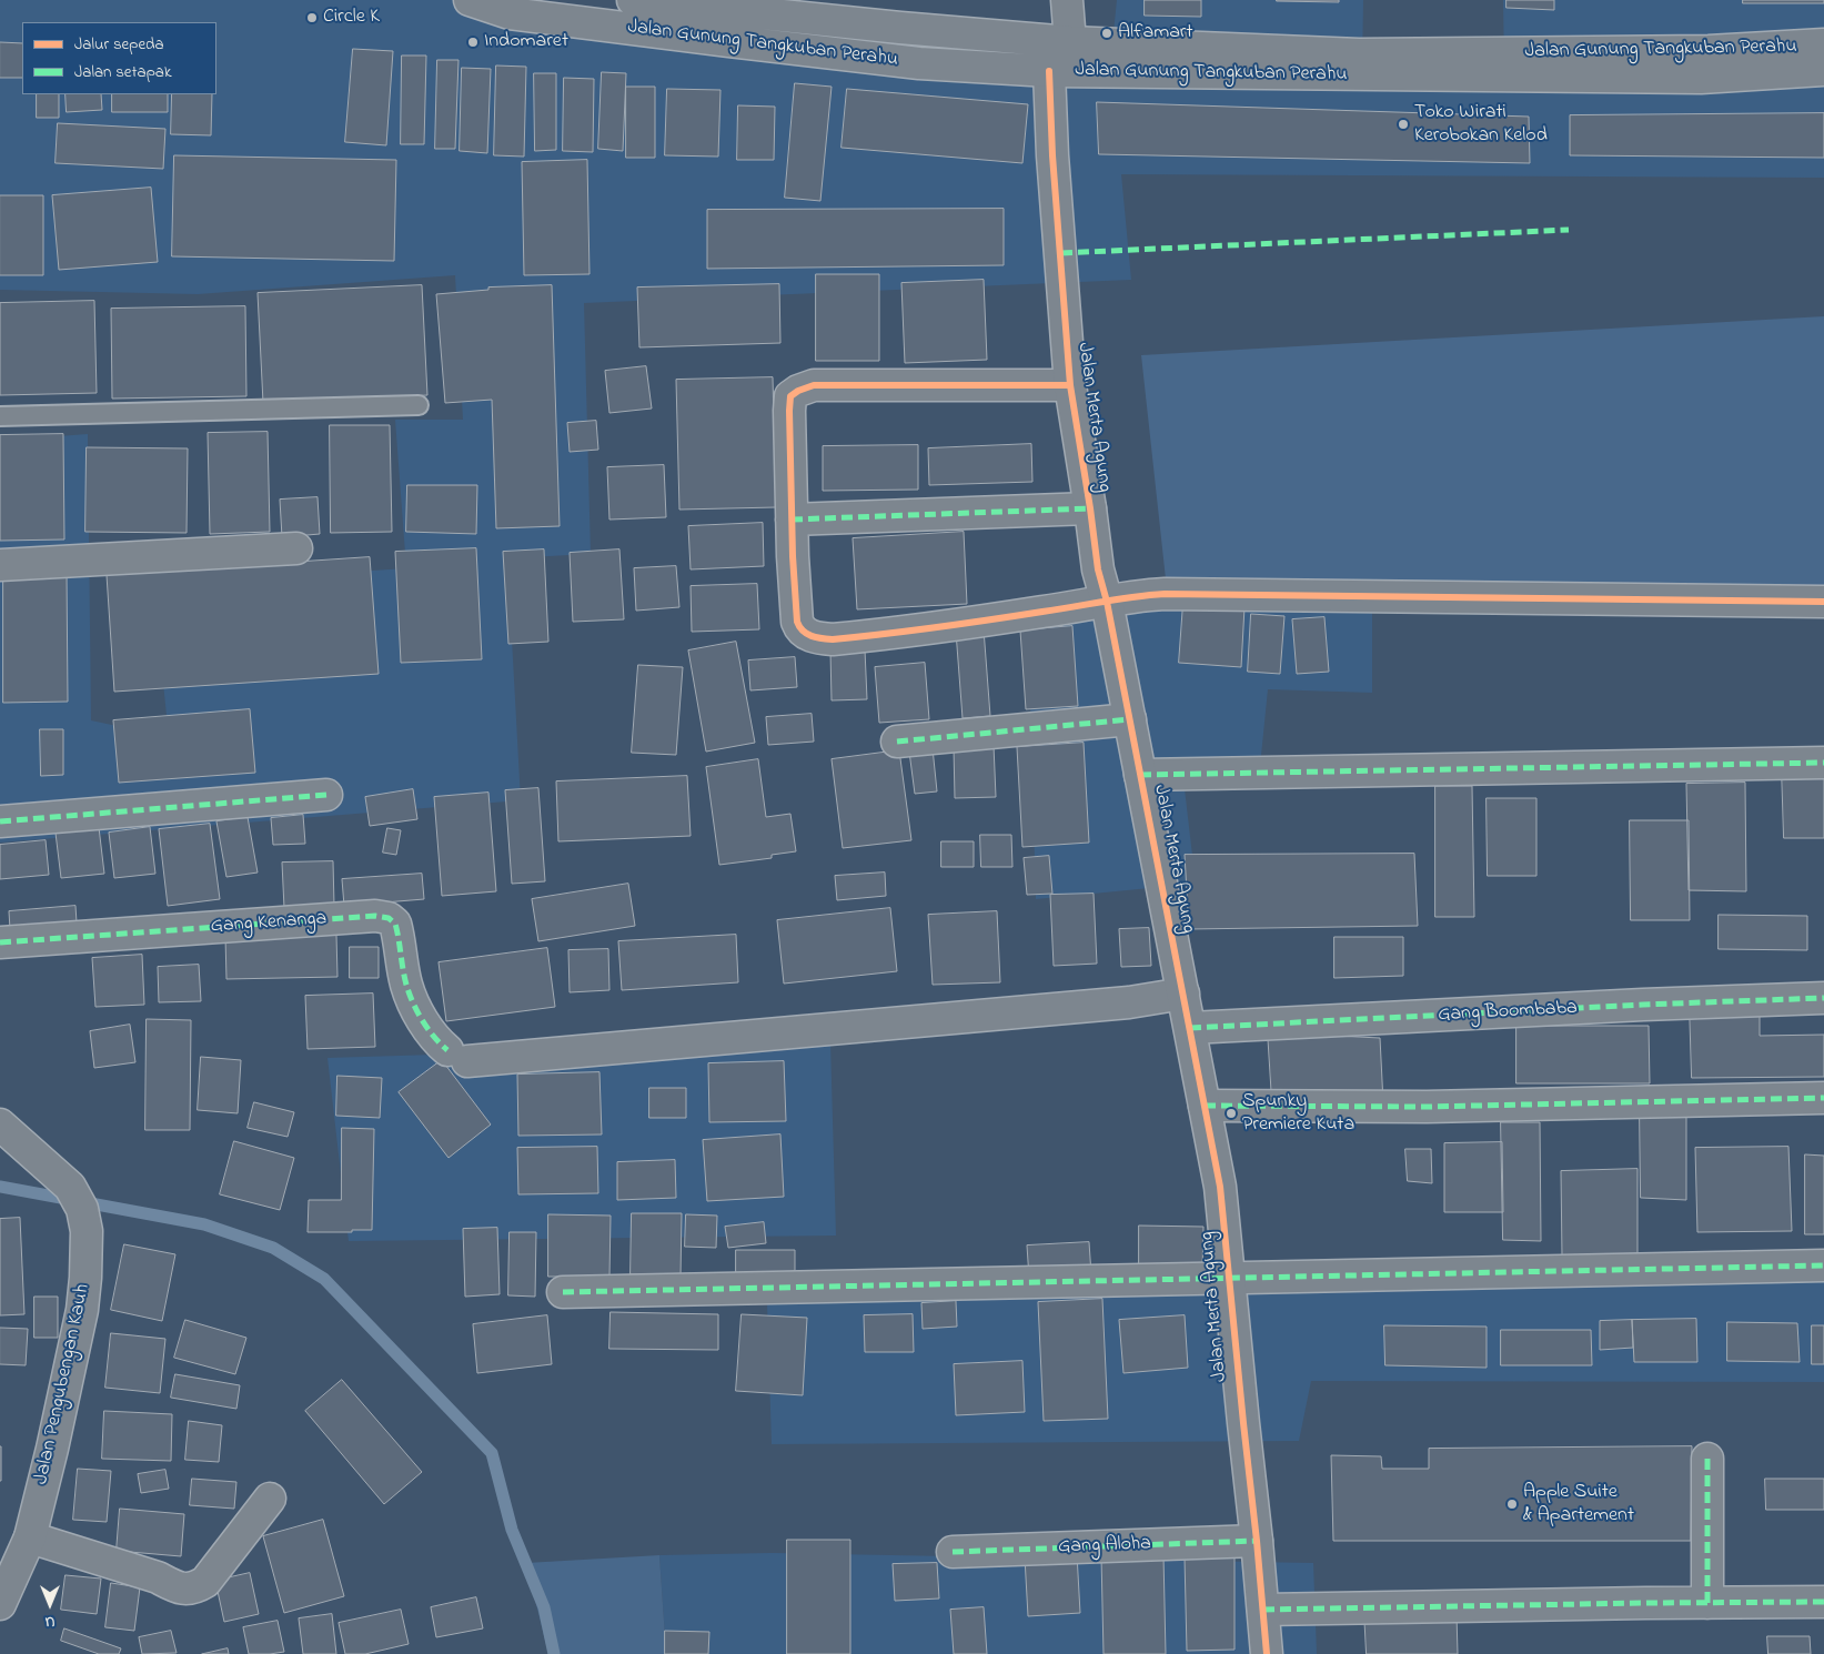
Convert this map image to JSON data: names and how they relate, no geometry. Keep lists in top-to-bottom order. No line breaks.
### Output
{"streets":{"street":["Jalan Gunung Tangkuban Perahu","Jalan Merta Agung","Gang Kenanga","Gang Boombaba","Jalan Pengubengan Kauh","Gang Aloha"]},"crossings":[["Jalan Gunung Tangkuban Perahu","Jalan Merta Agung"],["Jalan Merta Agung","Gang Kenanga"],["Jalan Merta Agung","Gang Boombaba"],["Jalan Merta Agung","Gang Aloha"]],"places":["Circle K","Alfamart","Indomaret","Toko Wirati Kerobokan Kelod","Spunky Premiere Kuta","Apple Suite & Apartement"],"legend":["Jalur sepeda","Jalan setapak"],"north":"bottom"}
